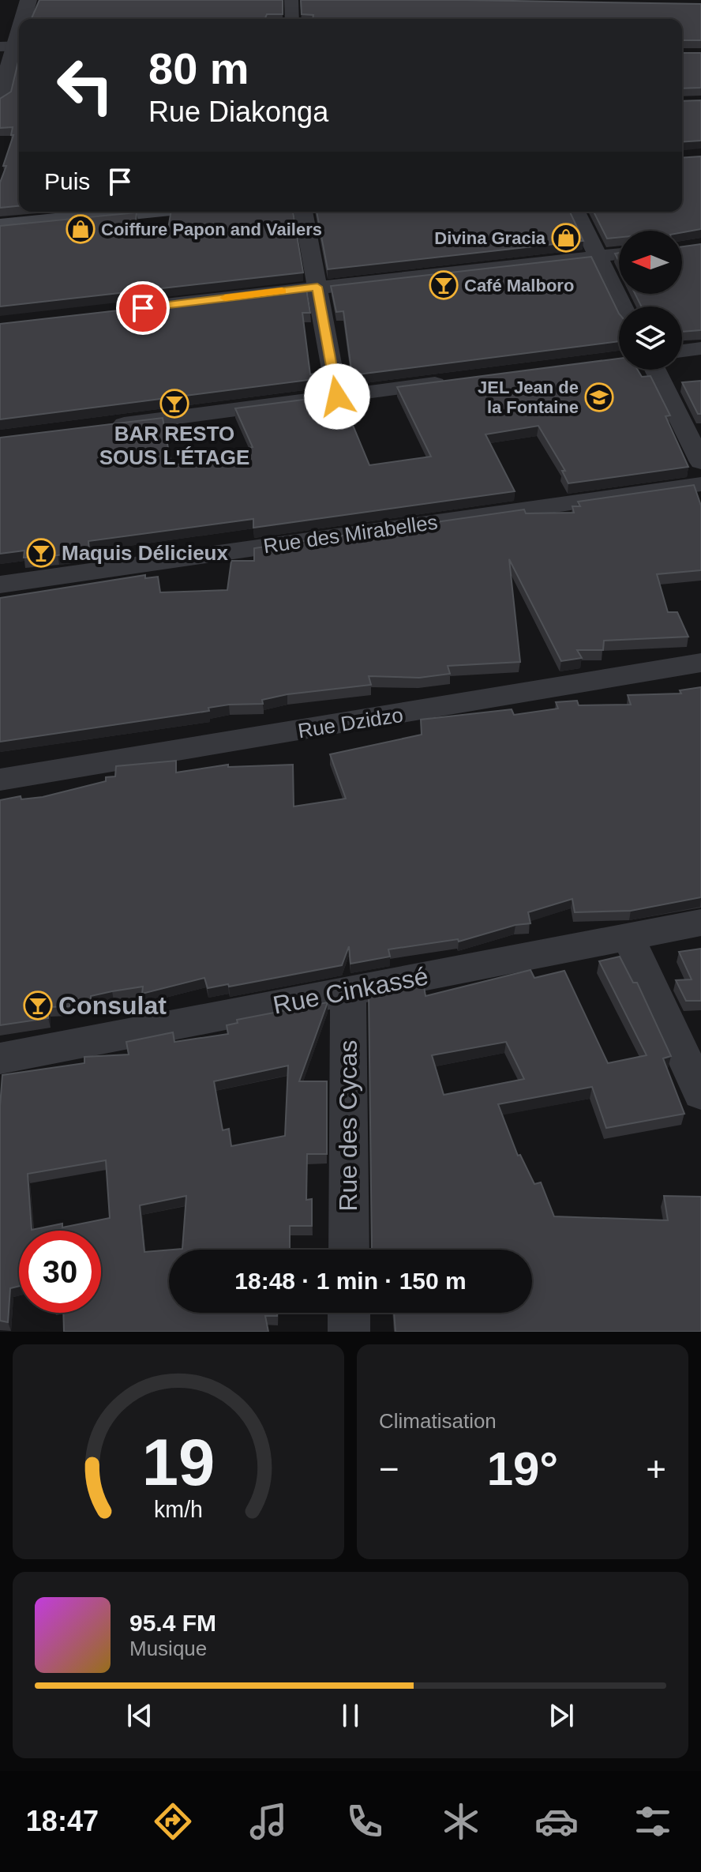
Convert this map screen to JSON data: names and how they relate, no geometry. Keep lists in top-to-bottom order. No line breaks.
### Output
{"streets":{"street":["Rue des Mirabelles","Rue Dzidzo","Rue Cinkassé","Rue des Cycas"]},"crossings":[["Rue Cinkassé","Rue des Cycas"]],"places":{"shop":["Coiffure Papon and Vailers","Divina Gracia"],"bar":["Café Malboro","BAR RESTO SOUS L'ÉTAGE","Maquis Délicieux","Consulat"],"school or university":["JEL Jean de la Fontaine"]},"north":"left","page":{"turn":["80 m","Rue Diakonga"],"then":"Puis","limit":"30","trip":"18:48 · 1 min · 150 m","tile":"Climatisation","heat":["−","19°","+"],"song":["95.4 FM","Musique"],"tabs":"18:47","gauge":["19","km/h"]}}
